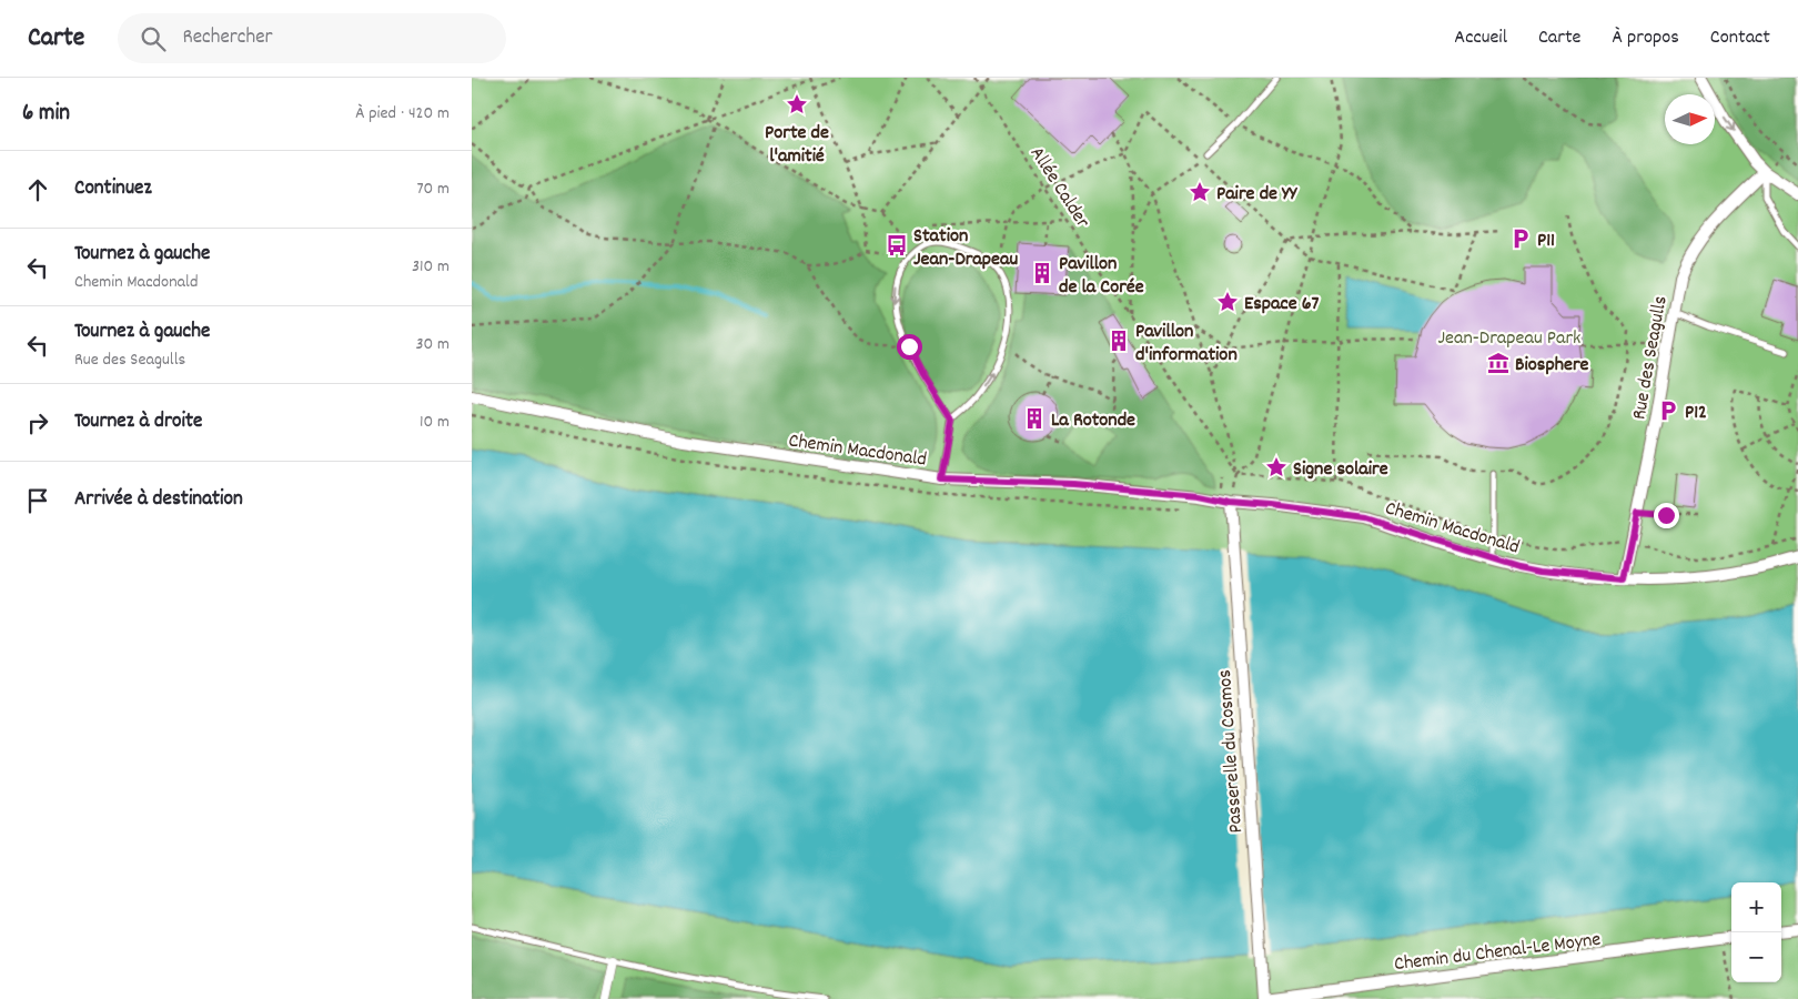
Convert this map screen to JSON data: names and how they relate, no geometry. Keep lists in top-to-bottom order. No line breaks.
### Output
{"streets":{"street":["Rue des Seagulls","Chemin Macdonald","Passerelle du Cosmos","Chemin du Chenal-Le Moyne"],"path":["Allée Calder"]},"crossings":[["Rue des Seagulls","Chemin Macdonald"],["Chemin Macdonald","Passerelle du Cosmos"],["Passerelle du Cosmos","Chemin du Chenal-Le Moyne"]],"parks":["Jean-Drapeau Park"],"places":{"place":["Porte de l'amitié","Paire de YY","Espace 67","Signe solaire"],"parking":["P11","P12"],"bus stop":["Station Jean-Drapeau"],"building":["Pavillon de la Corée","Pavillon d'information","La Rotonde"],"museum":["Biosphere"]},"north":"right","page":{"header":"Carte","search":"Rechercher","nav":["Accueil","Carte","À propos","Contact"],"heading":["6 min","À pied · 420 m"],"list":[["Continuez","70 m"],["Tournez à gauche","Chemin Macdonald","310 m"],["Tournez à gauche","Rue des Seagulls","30 m"],["Tournez à droite","10 m"],"Arrivée à destination"],"map_buttons":["+","−"]}}
